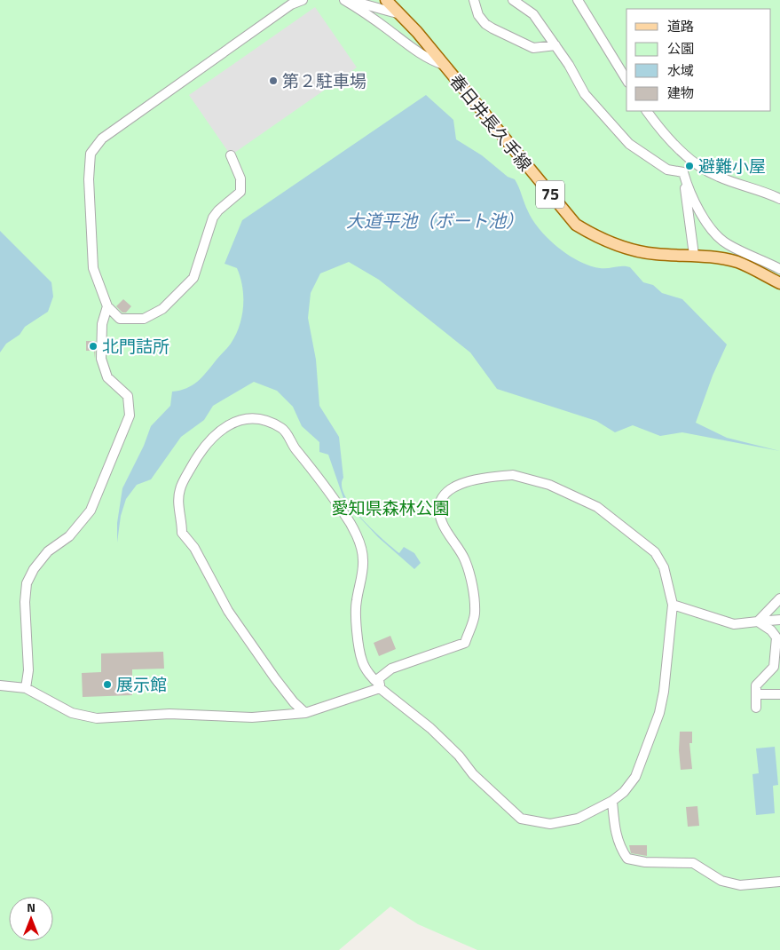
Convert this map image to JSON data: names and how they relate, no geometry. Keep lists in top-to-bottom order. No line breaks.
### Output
{"streets":{"main road":["春日井長久手線","75"]},"water":["大道平池（ボート池）"],"parks":["愛知県森林公園"],"places":["第２駐車場","避難小屋","北門詰所","展示館"],"legend":["道路","公園","水域","建物"],"north":"top"}
